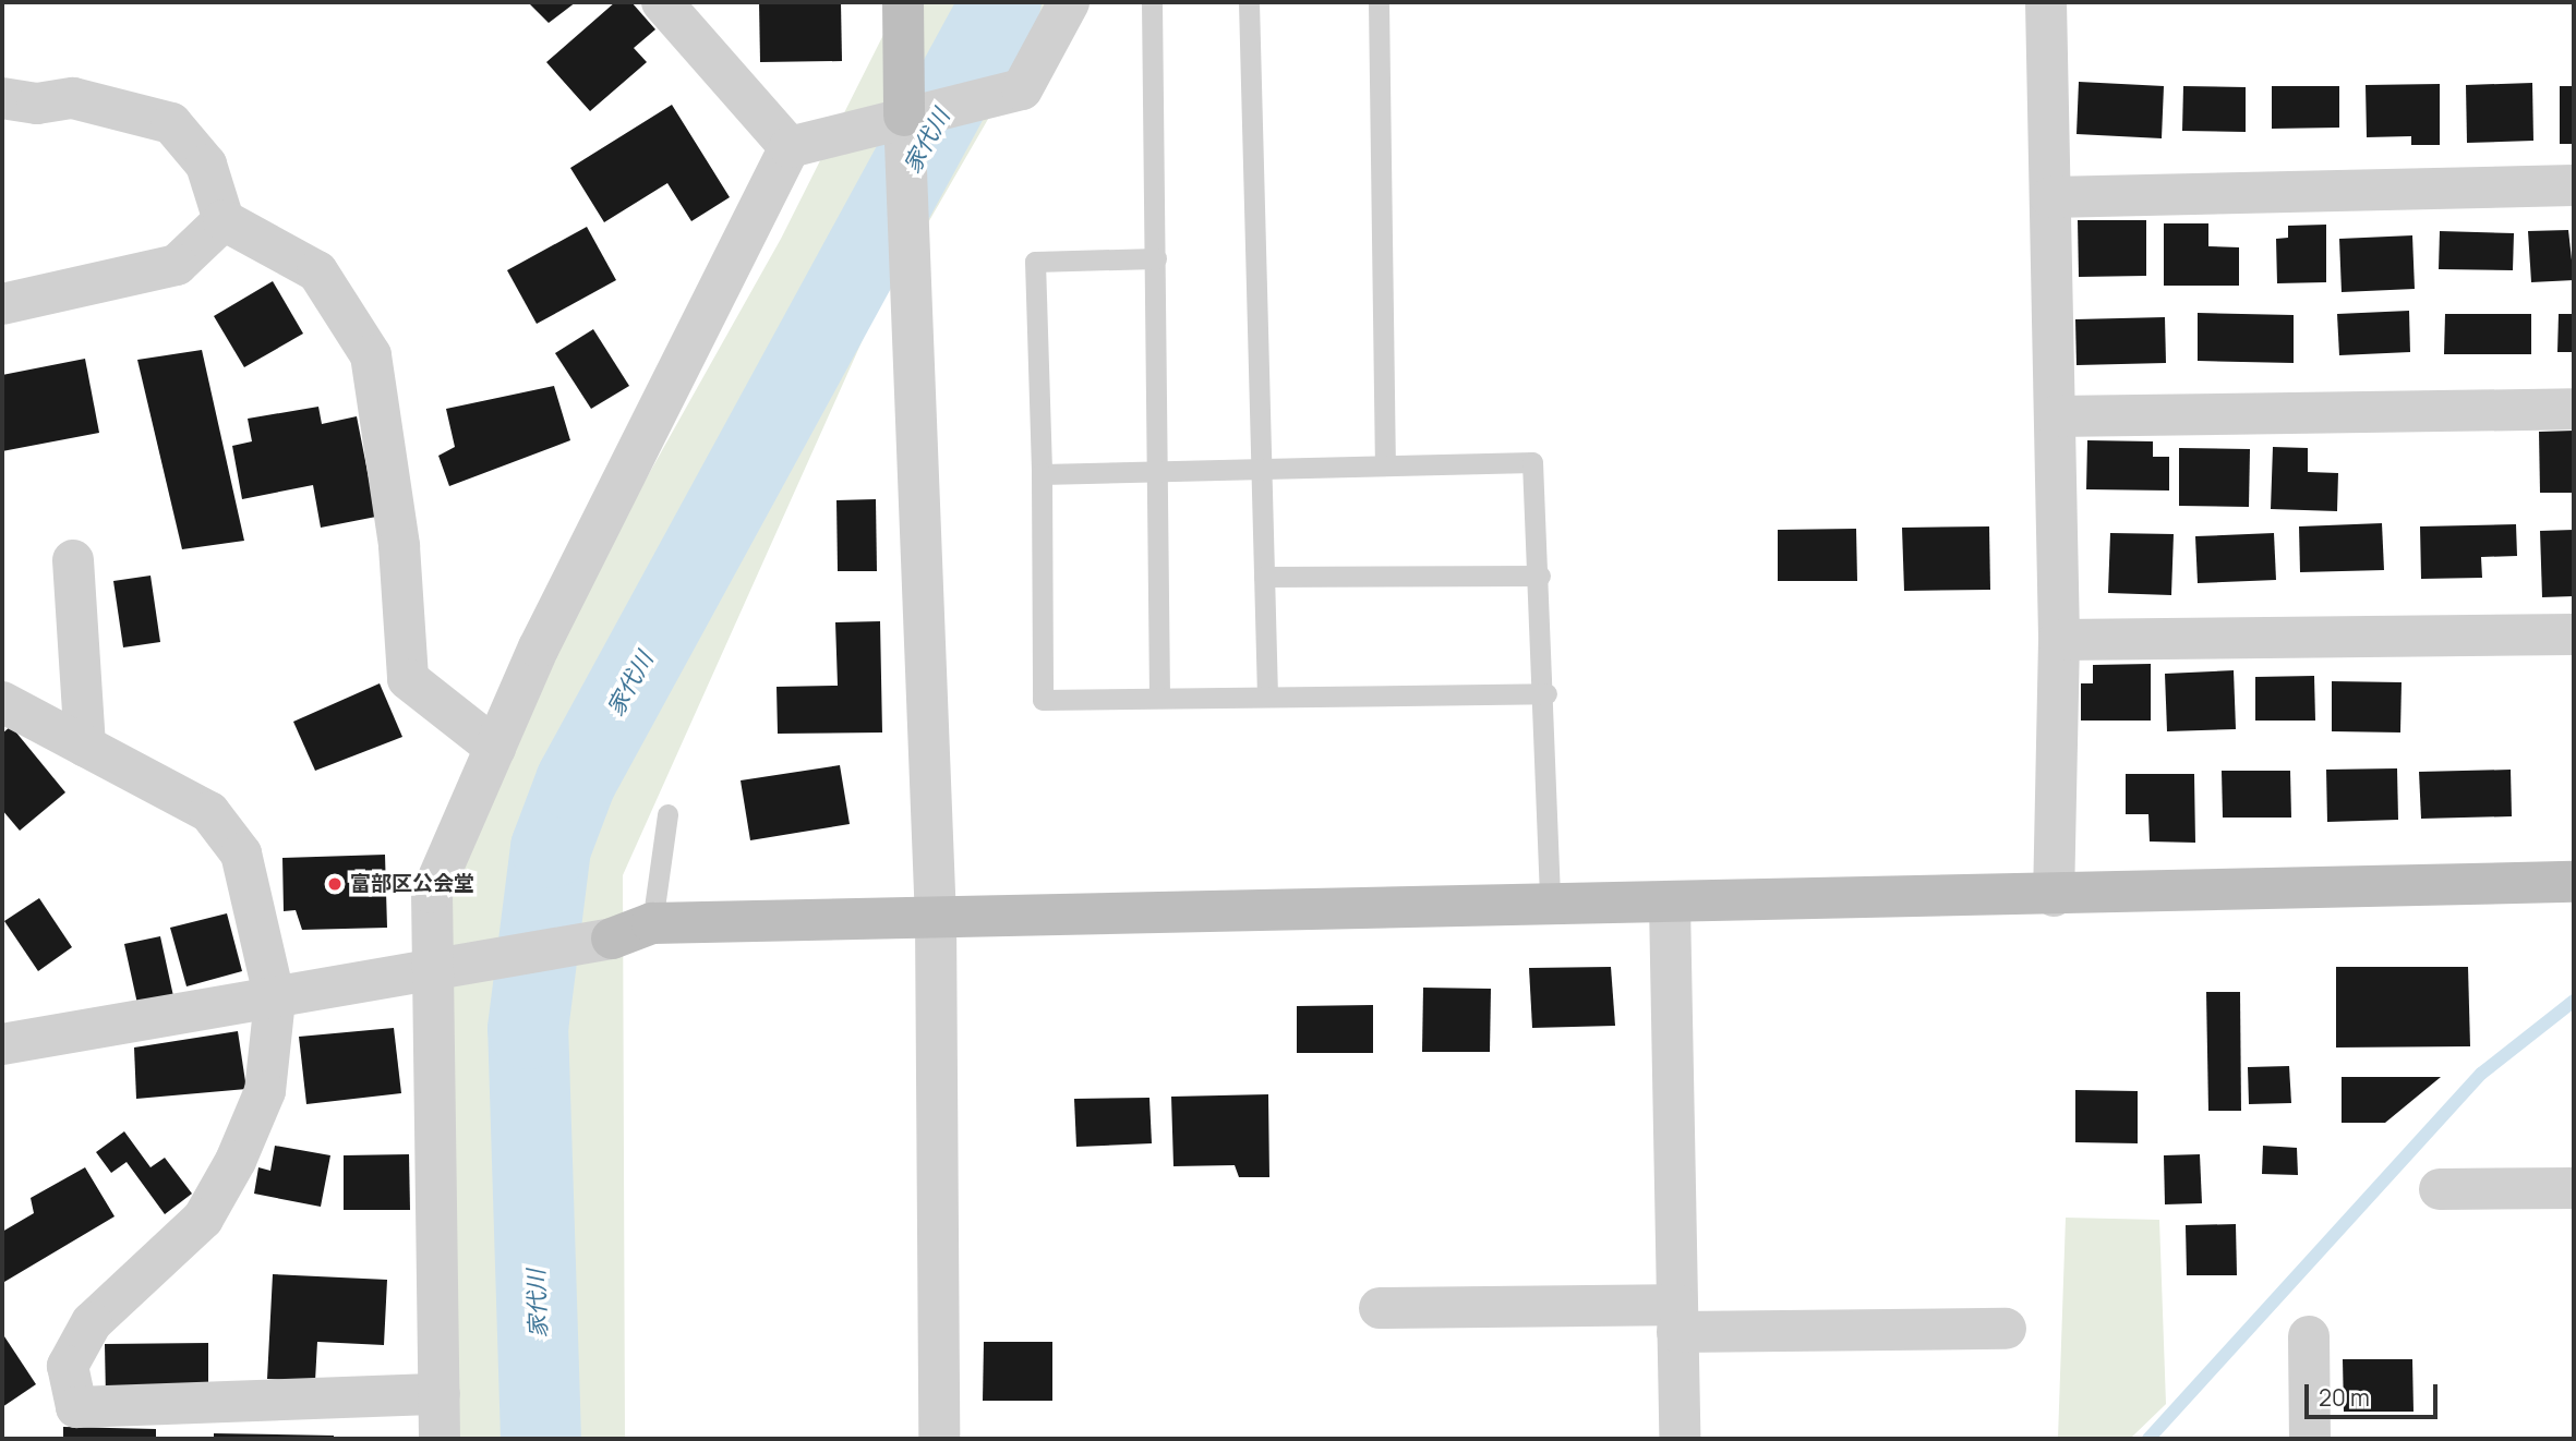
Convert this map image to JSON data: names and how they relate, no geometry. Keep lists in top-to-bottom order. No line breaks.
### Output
{"water":["家代川"],"places":["富部区公会堂"],"scale_bar":"20 m"}
